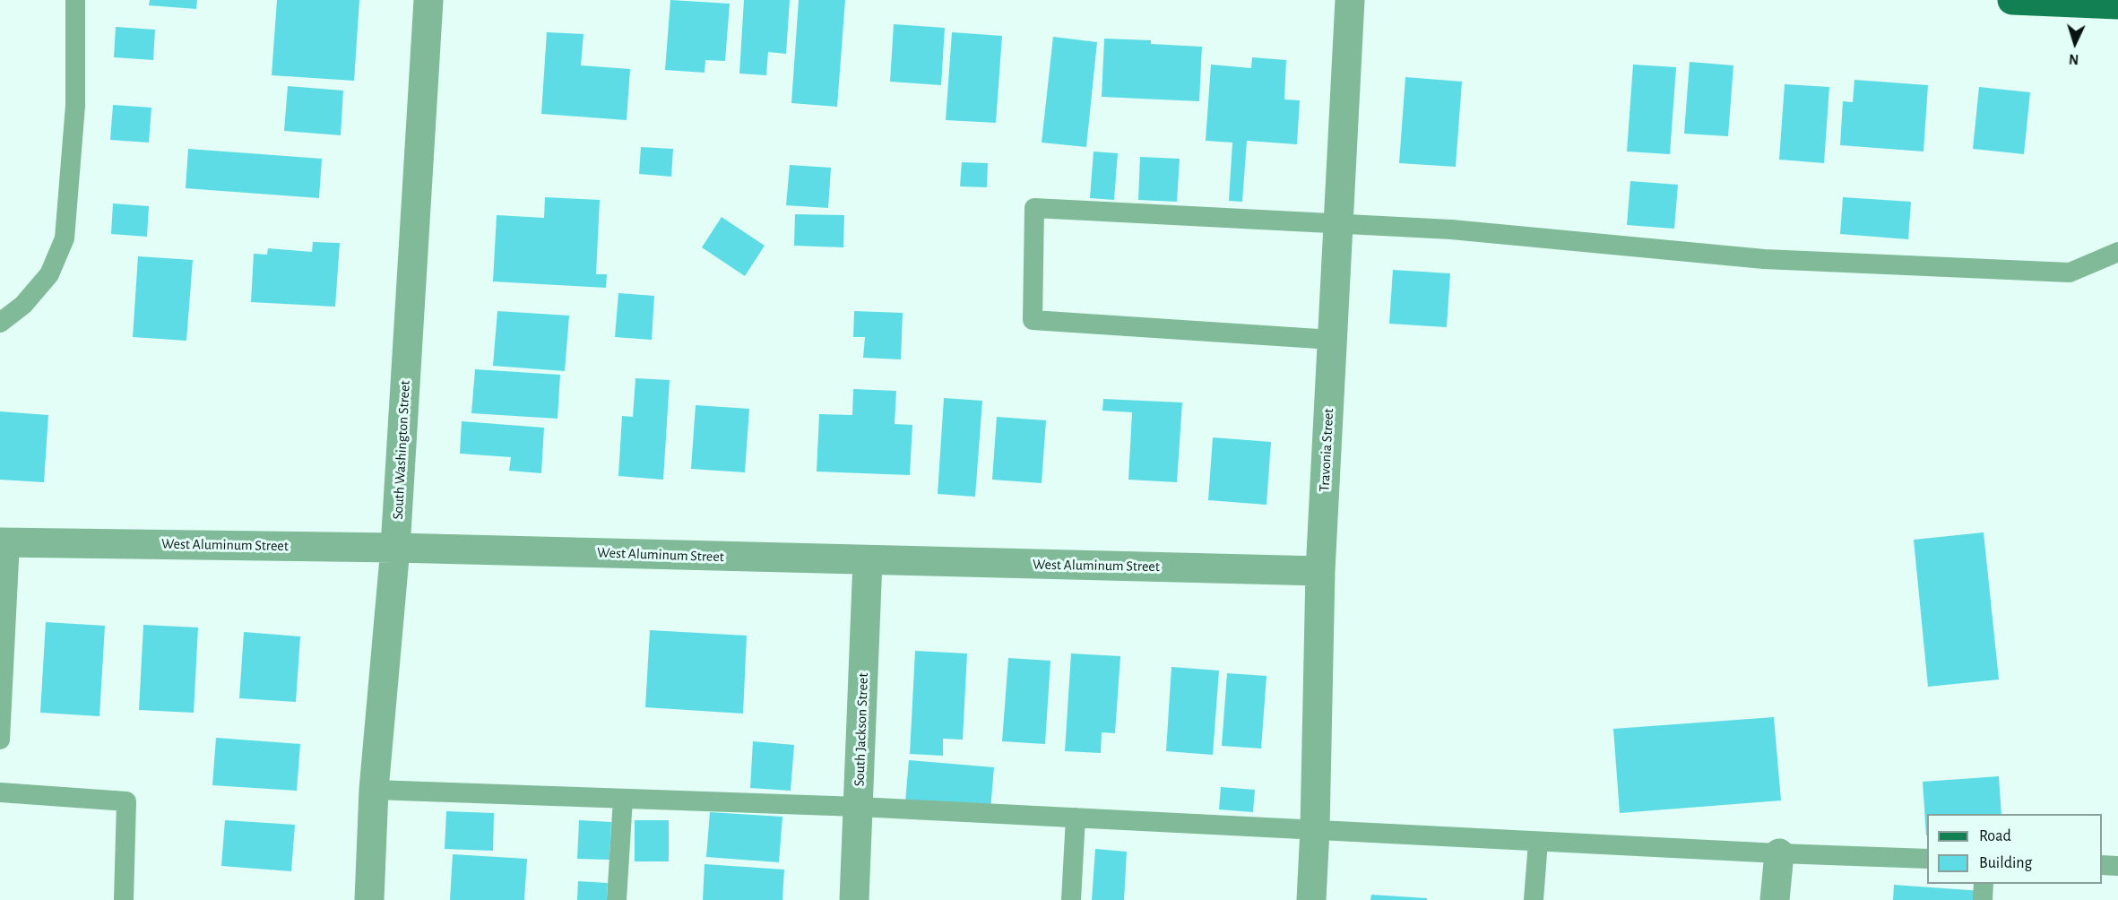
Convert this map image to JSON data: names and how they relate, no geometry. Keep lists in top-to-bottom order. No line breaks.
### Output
{"streets":{"street":["South Washington Street","Travonia Street","West Aluminum Street","South Jackson Street"]},"crossings":[["South Washington Street","West Aluminum Street"],["Travonia Street","West Aluminum Street"],["West Aluminum Street","South Jackson Street"]],"legend":["Road","Building"],"north":"bottom"}
